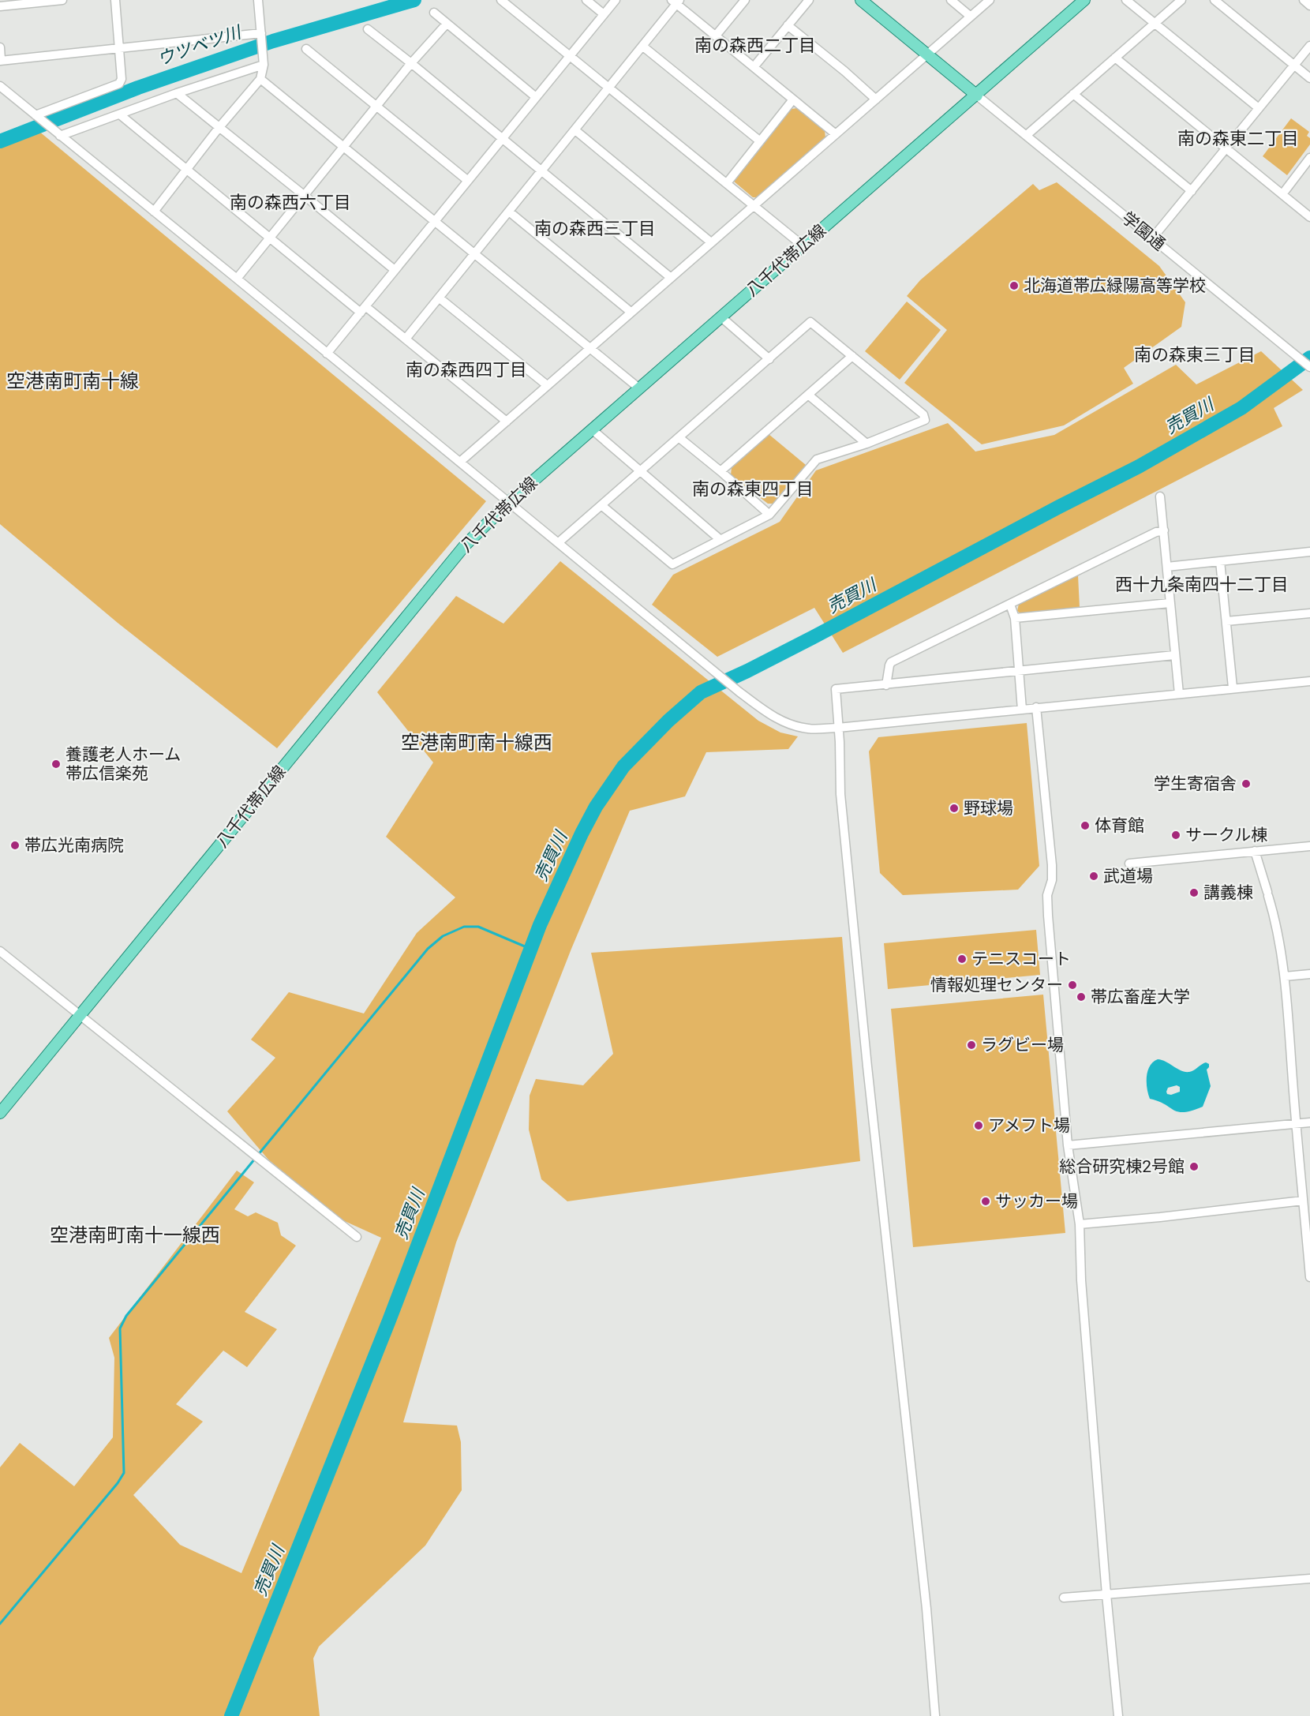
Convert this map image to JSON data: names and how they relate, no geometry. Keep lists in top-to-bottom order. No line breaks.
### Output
{"streets":{"main road":["八千代帯広線"],"street":["学園通"]},"crossings":[["学園通","八千代帯広線"]],"districts":["南の森西二丁目","南の森東二丁目","南の森西六丁目","南の森西三丁目","南の森東三丁目","南の森西四丁目","空港南町南十線","南の森東四丁目","西十九条南四十二丁目","空港南町南十線西","空港南町南十一線西"],"water":["ウツベツ川","売買川"],"places":["北海道帯広緑陽高等学校","養護老人ホーム 帯広信楽苑","学生寄宿舎","野球場","体育館","サークル棟","帯広光南病院","武道場","講義棟","テニスコート","情報処理センター","帯広畜産大学","ラグビー場","アメフト場","総合研究棟2号館","サッカー場"]}
